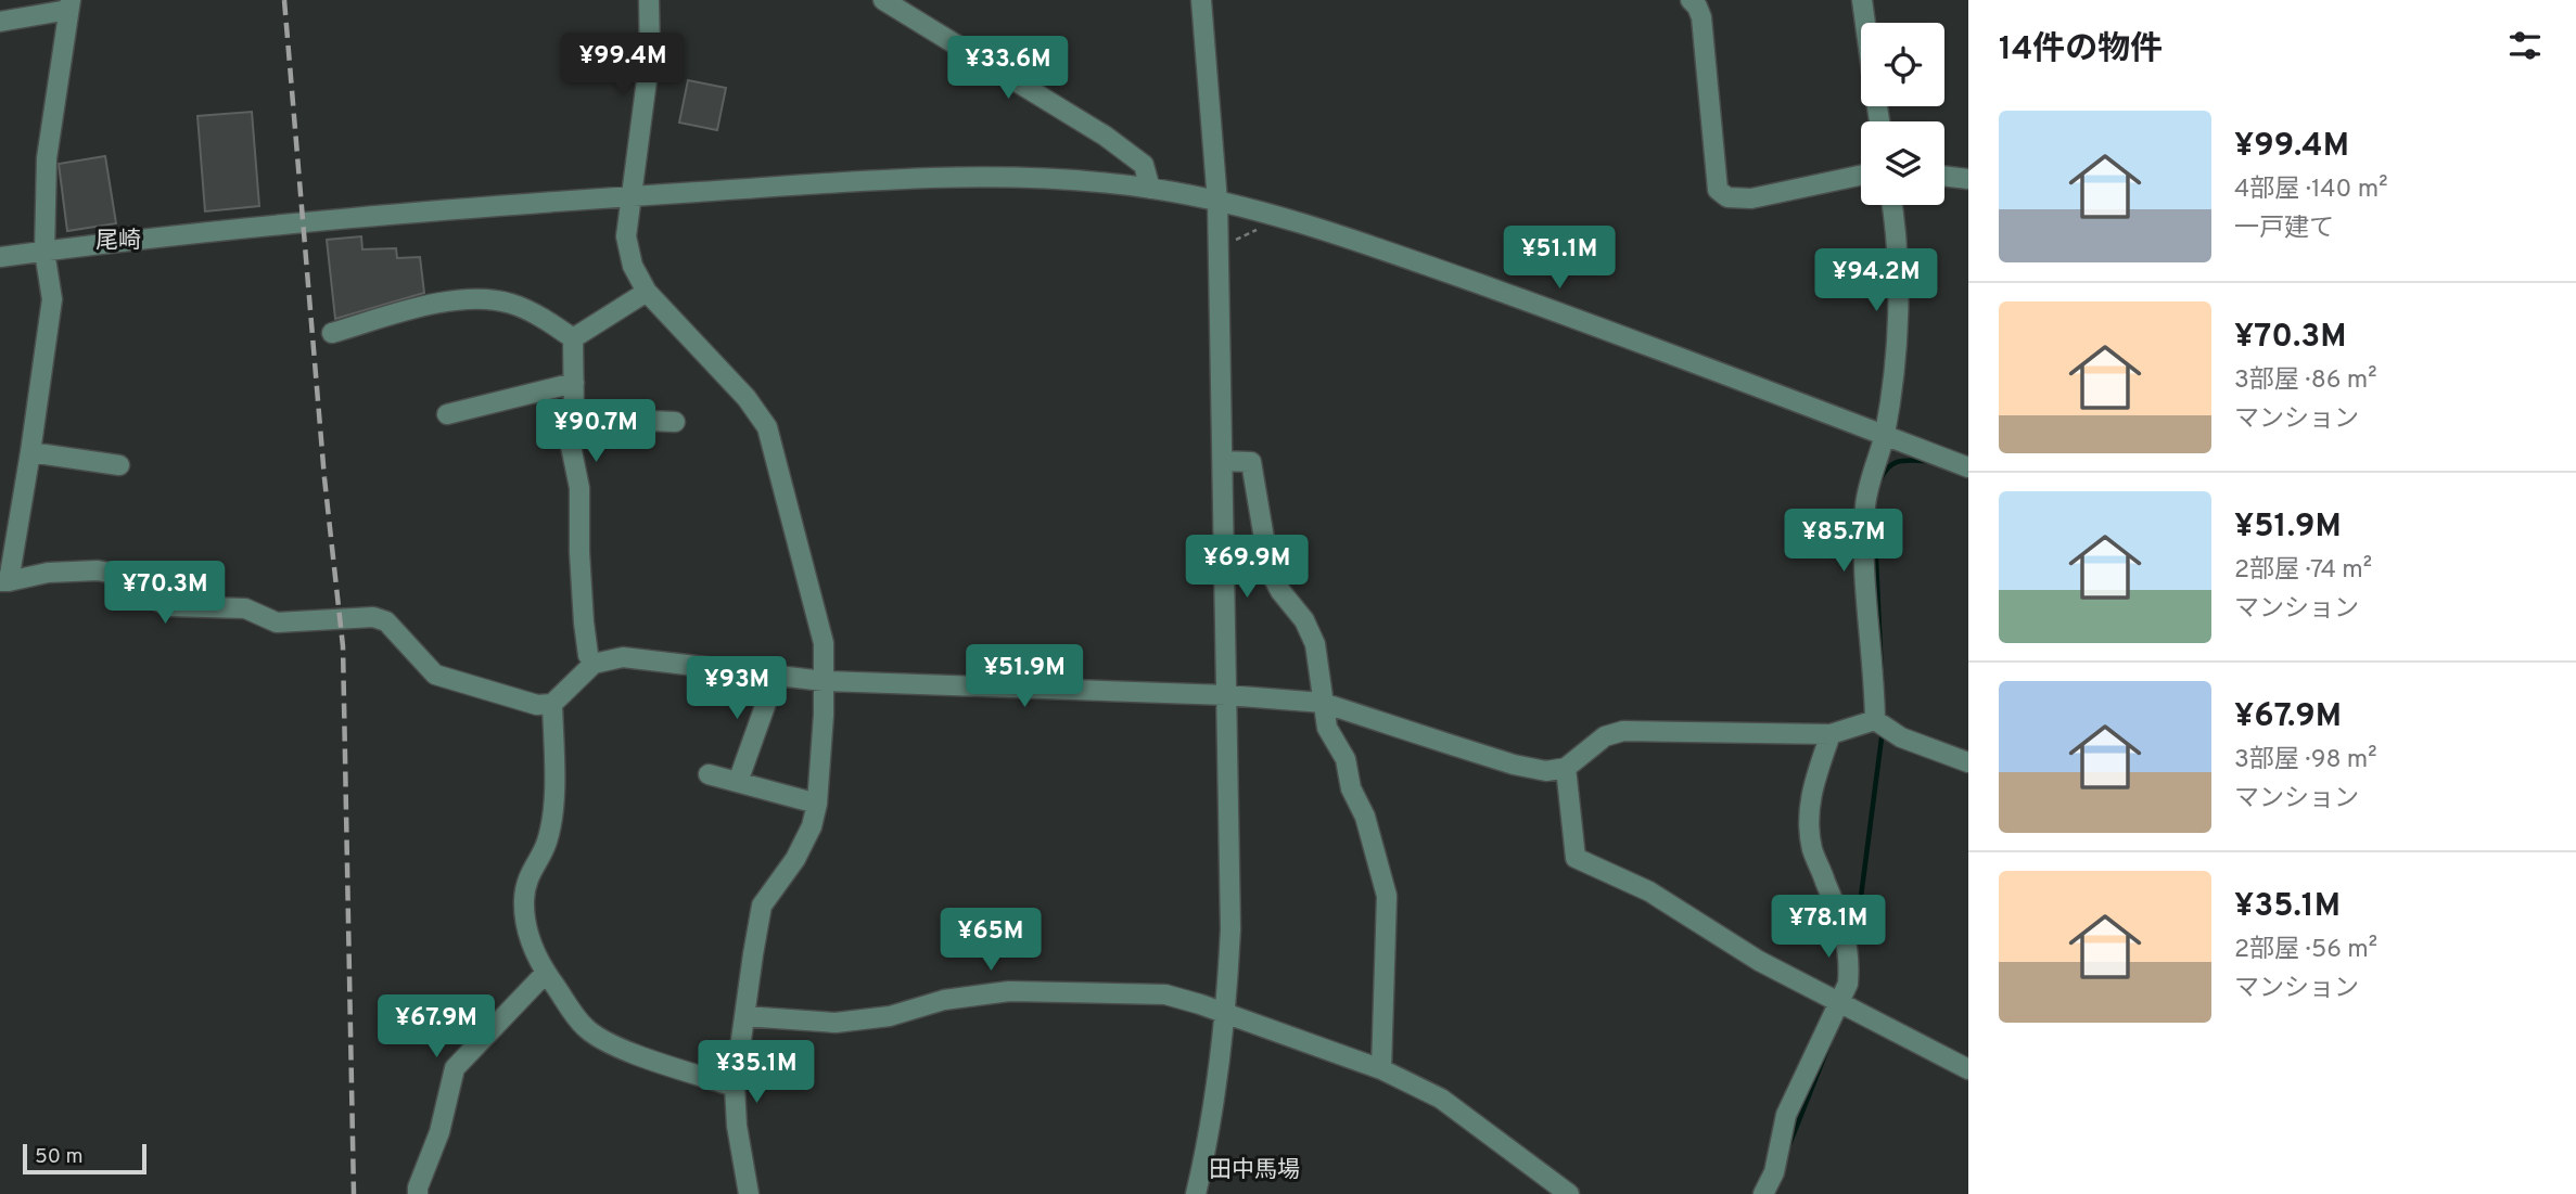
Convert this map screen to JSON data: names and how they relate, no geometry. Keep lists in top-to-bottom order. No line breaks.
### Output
{"districts":["尾崎","田中馬場"],"scale_bar":"50 m","page":{"heading":"14件の物件","price":["¥99.4M","¥33.6M","¥51.1M","¥94.2M","¥90.7M","¥85.7M","¥69.9M","¥70.3M","¥51.9M","¥93M","¥78.1M","¥65M","¥67.9M","¥35.1M"],"list":[{"name":"¥99.4M","note":"4部屋 · 140 m² · 一戸建て"},{"name":"¥70.3M","note":"3部屋 · 86 m² · マンション"},{"name":"¥51.9M","note":"2部屋 · 74 m² · マンション"},{"name":"¥67.9M","note":"3部屋 · 98 m² · マンション"},{"name":"¥35.1M","note":"2部屋 · 56 m² · マンション"}],"scale":"50 m"}}
